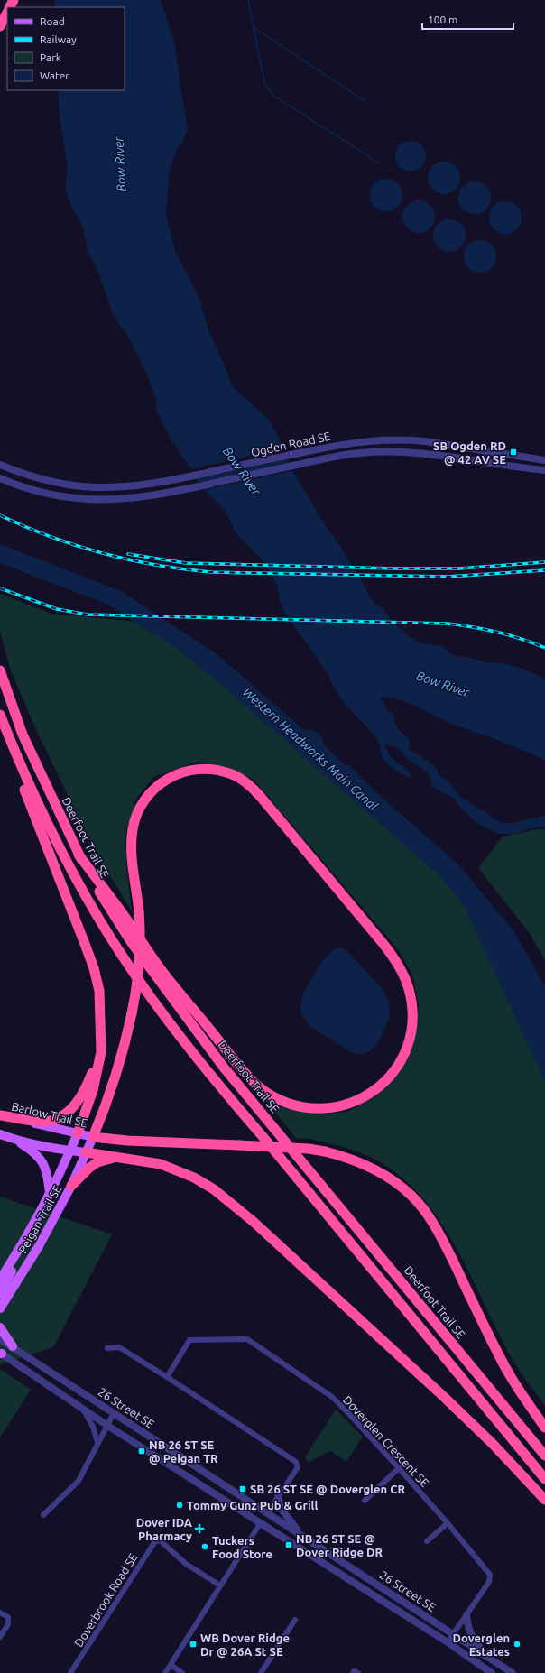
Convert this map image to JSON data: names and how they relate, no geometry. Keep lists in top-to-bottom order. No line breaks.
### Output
{"streets":{"highway":["Deerfoot Trail SE"],"main road":["Barlow Trail SE","Peigan Trail SE"],"street":["Ogden Road SE","26 Street SE","Doverglen Crescent SE","Doverbrook Road SE"]},"crossings":[["Barlow Trail SE","Peigan Trail SE"],["26 Street SE","Doverglen Crescent SE"]],"water":["Bow River","Western Headworks Main Canal"],"places":{"transit":["SB Ogden RD @ 42 AV SE","NB 26 ST SE @ Peigan TR","SB 26 ST SE @ Doverglen CR","NB 26 ST SE @ Dover Ridge DR","WB Dover Ridge Dr @ 26A St SE"],"other":["Tommy Gunz Pub & Grill","Tuckers Food Store","Doverglen Estates"],"health":["Dover IDA Pharmacy"]},"legend":["Road","Railway","Park","Water"],"scale_bar":"100 m"}
